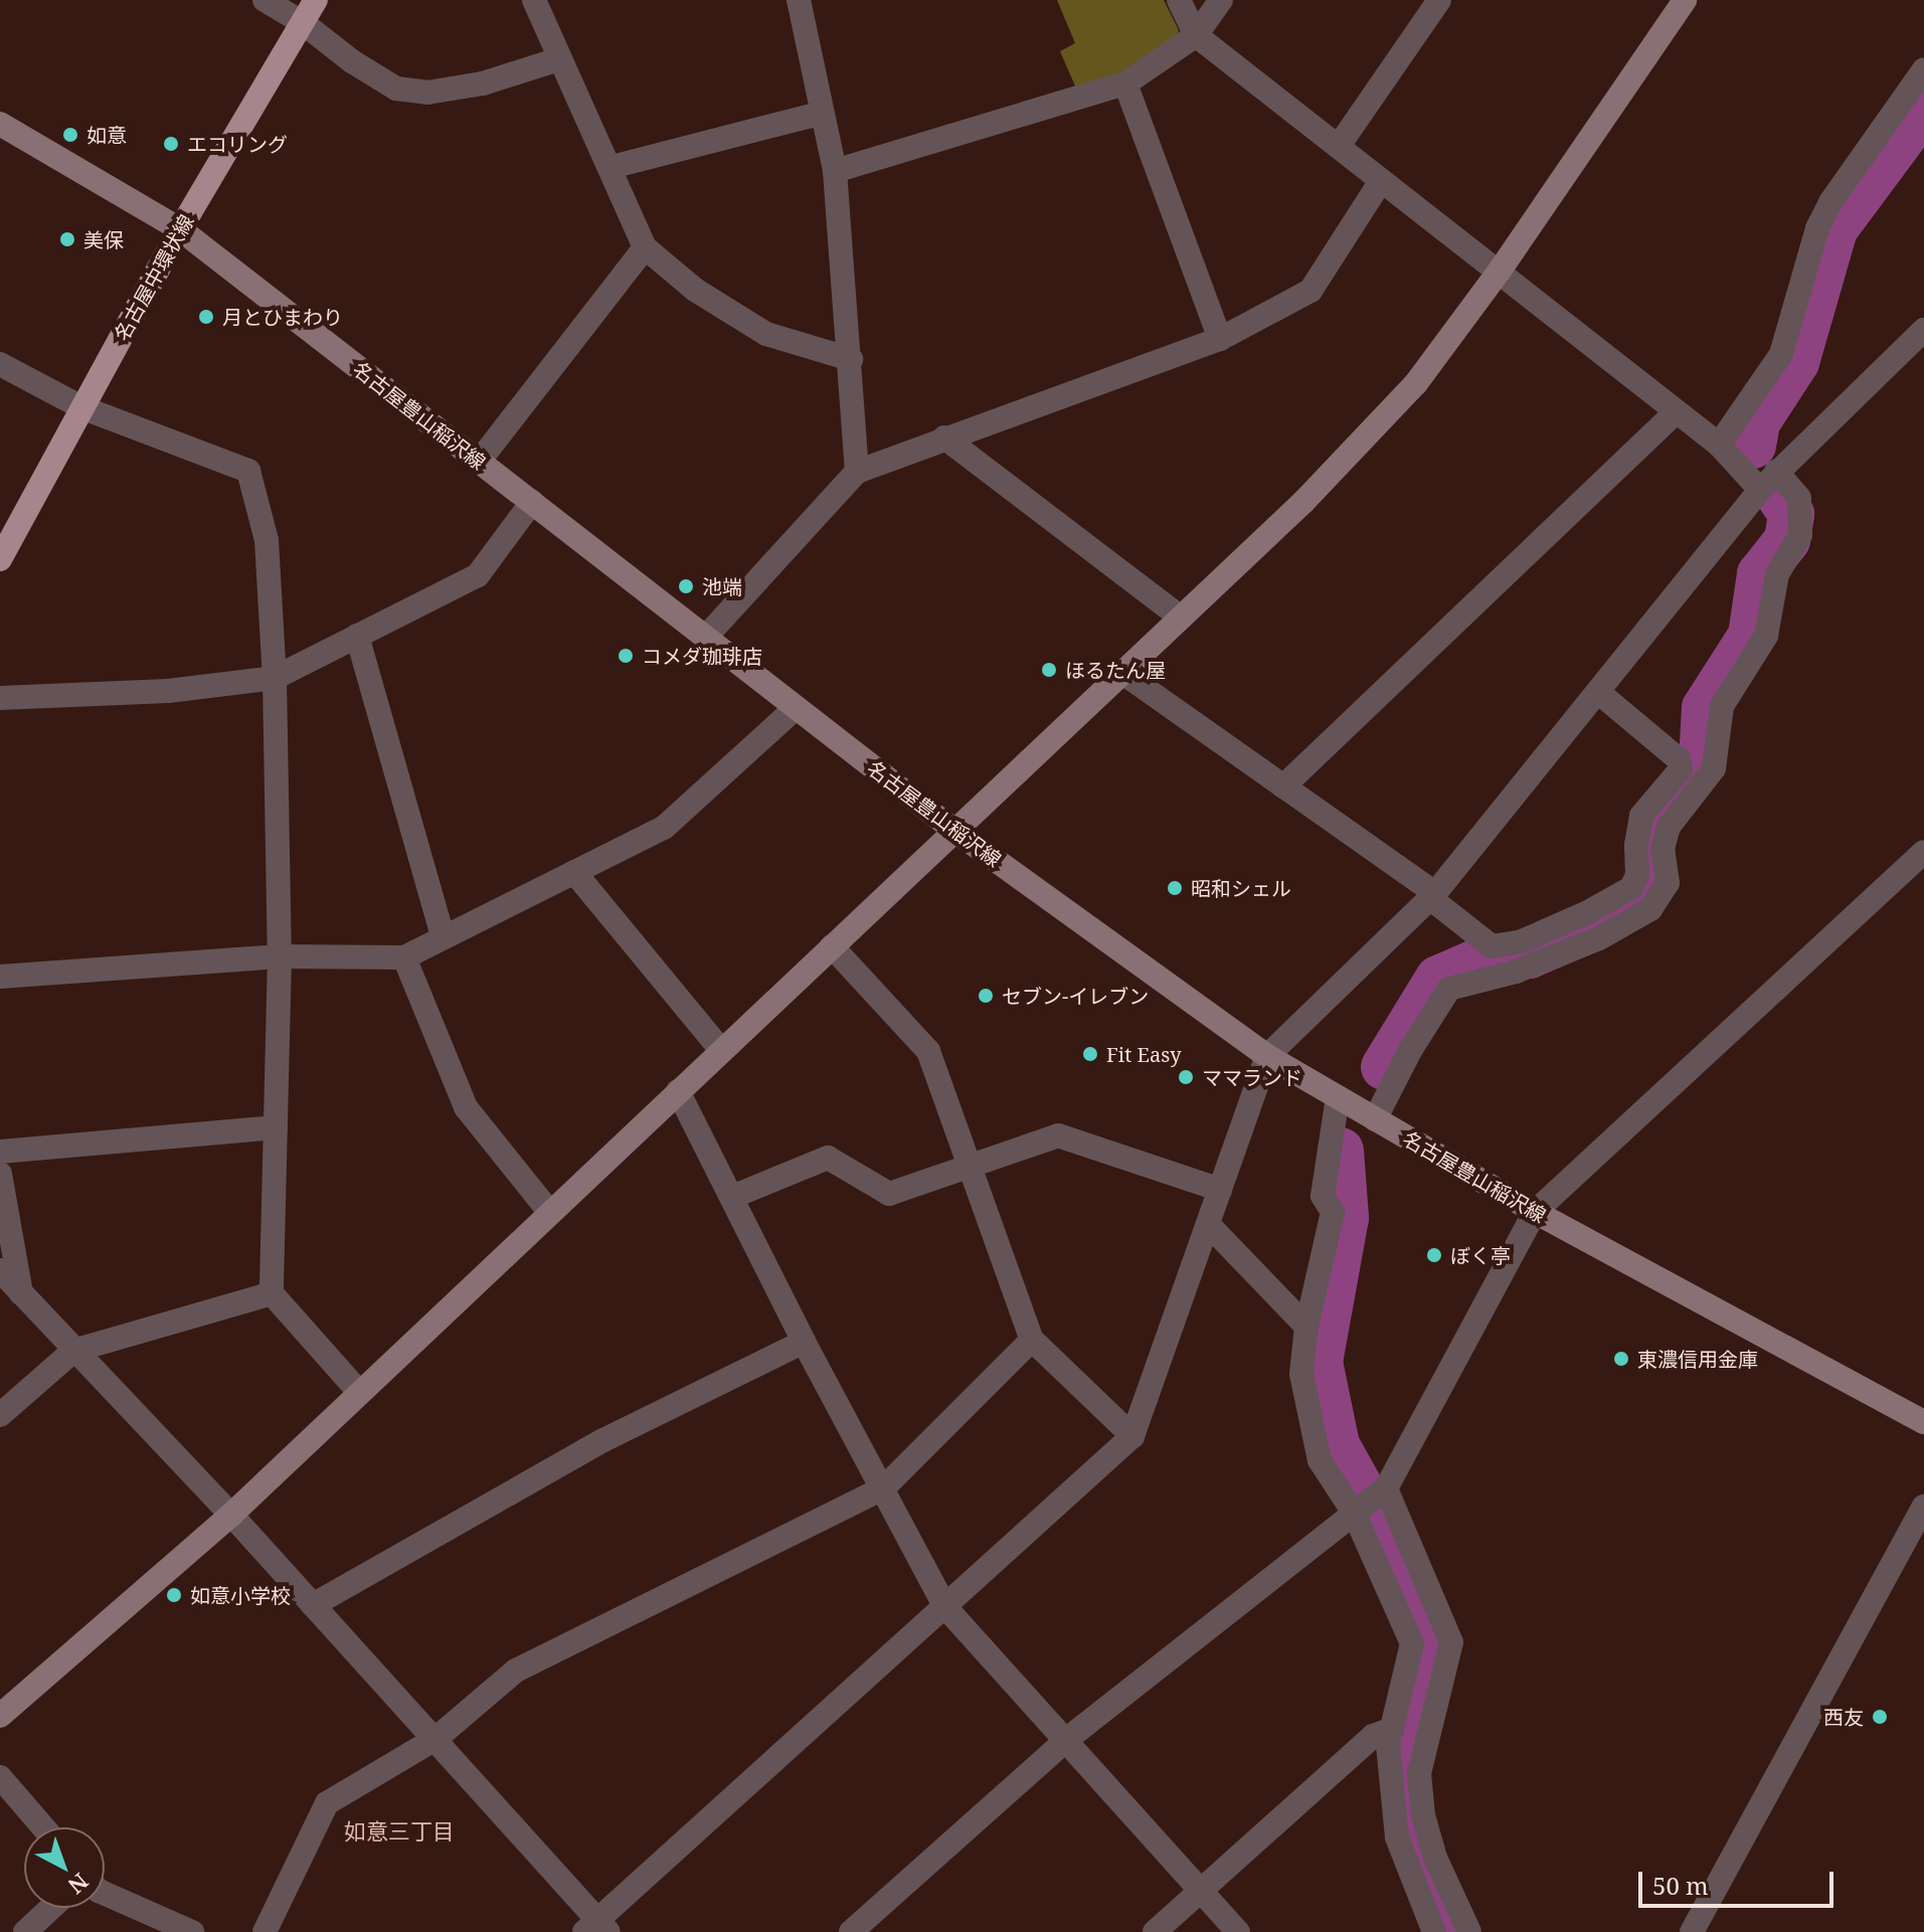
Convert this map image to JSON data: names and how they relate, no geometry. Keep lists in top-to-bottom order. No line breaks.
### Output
{"streets":{"main road":["名古屋中環状線"],"street":["名古屋豊山稲沢線"]},"crossings":[["名古屋中環状線","名古屋豊山稲沢線"]],"districts":["如意三丁目"],"places":["如意","エコリング","美保","月とひまわり","池端","コメダ珈琲店","ほるたん屋","昭和シェル","セブン-イレブン","Fit Easy","ママランド","ぼく亭","東濃信用金庫","如意小学校","西友"],"scale_bar":"50 m","north":"bottom right"}
